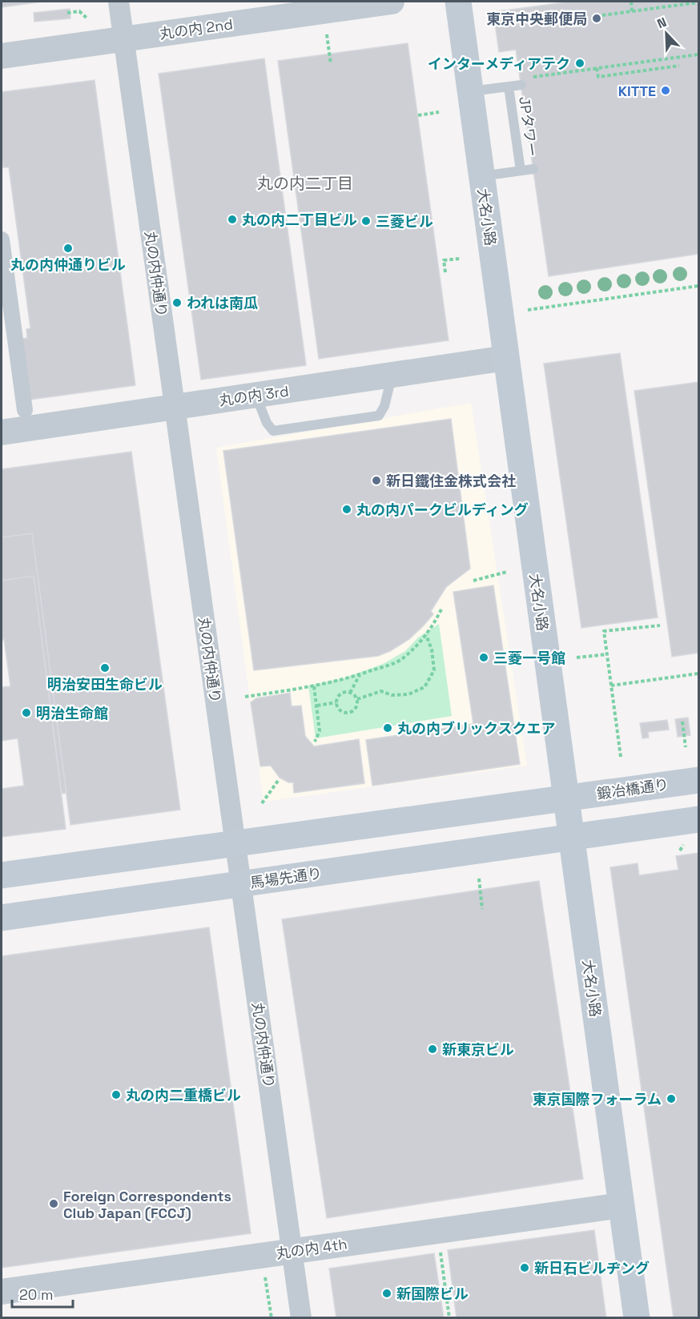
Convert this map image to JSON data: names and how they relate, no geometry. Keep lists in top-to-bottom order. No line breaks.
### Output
{"streets":{"main road":["大名小路","鍛冶橋通り","馬場先通り"],"street":["丸の内 2nd","丸の内仲通り","丸の内 3rd","丸の内 4th"],"lane":["JPタワー"]},"crossings":[["丸の内 2nd","丸の内仲通り"],["JPタワー","大名小路"],["大名小路","丸の内 3rd"],["大名小路","鍛冶橋通り"],["大名小路","馬場先通り"],["大名小路","丸の内 4th"],["丸の内仲通り","丸の内 3rd"],["丸の内仲通り","馬場先通り"],["丸の内仲通り","丸の内 4th"]],"districts":["丸の内二丁目"],"places":["東京中央郵便局","インターメディアテク","KITTE","丸の内二丁目ビル","三菱ビル","丸の内仲通りビル","われは南瓜","新日鐵住金株式会社","丸の内パークビルディング","三菱一号館","明治安田生命ビル","明治生命館","丸の内ブリックスクエア","新東京ビル","丸の内二重橋ビル","東京国際フォーラム","Foreign Correspondents Club Japan (FCCJ)","新日石ビルヂング","新国際ビル"],"scale_bar":"20 m","north":"top left"}
